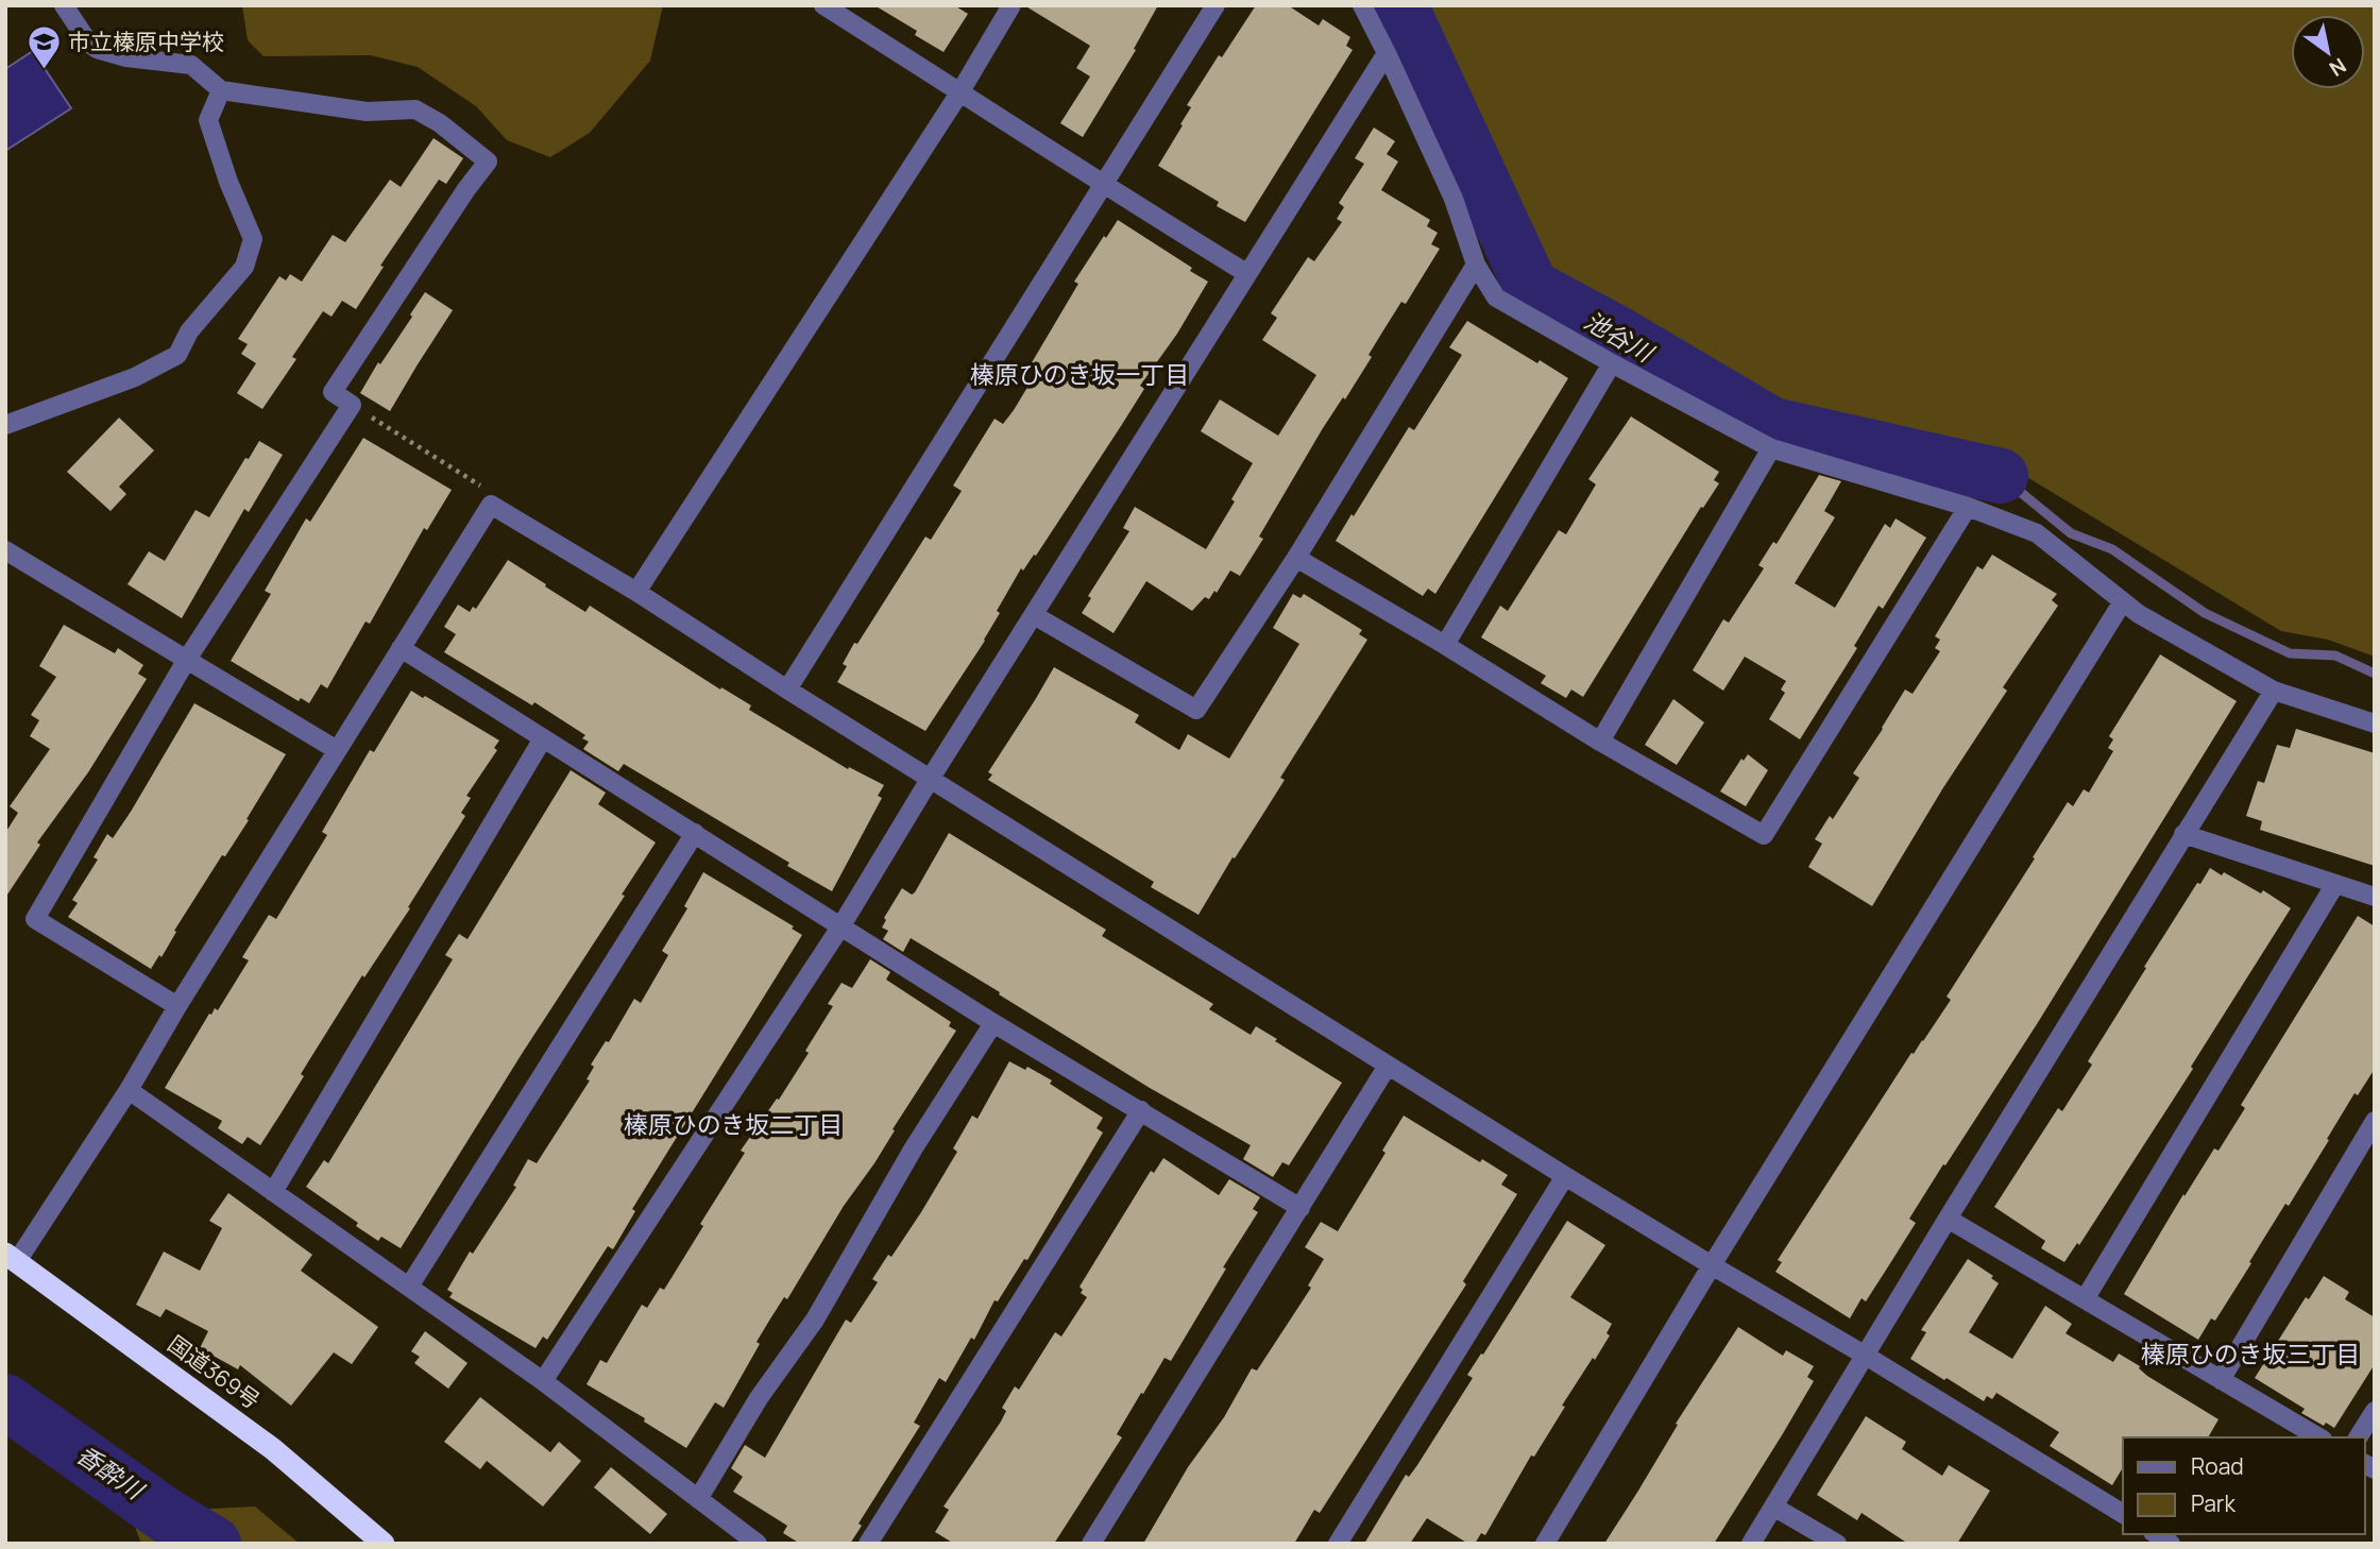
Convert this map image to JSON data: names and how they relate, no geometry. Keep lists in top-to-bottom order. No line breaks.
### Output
{"streets":{"highway":["国道369号"]},"districts":["榛原ひのき坂一丁目","榛原ひのき坂二丁目","榛原ひのき坂三丁目"],"water":["池谷川","香酔川"],"places":{"school or university":["市立榛原中学校"]},"legend":["Road","Park"],"north":"bottom right"}
